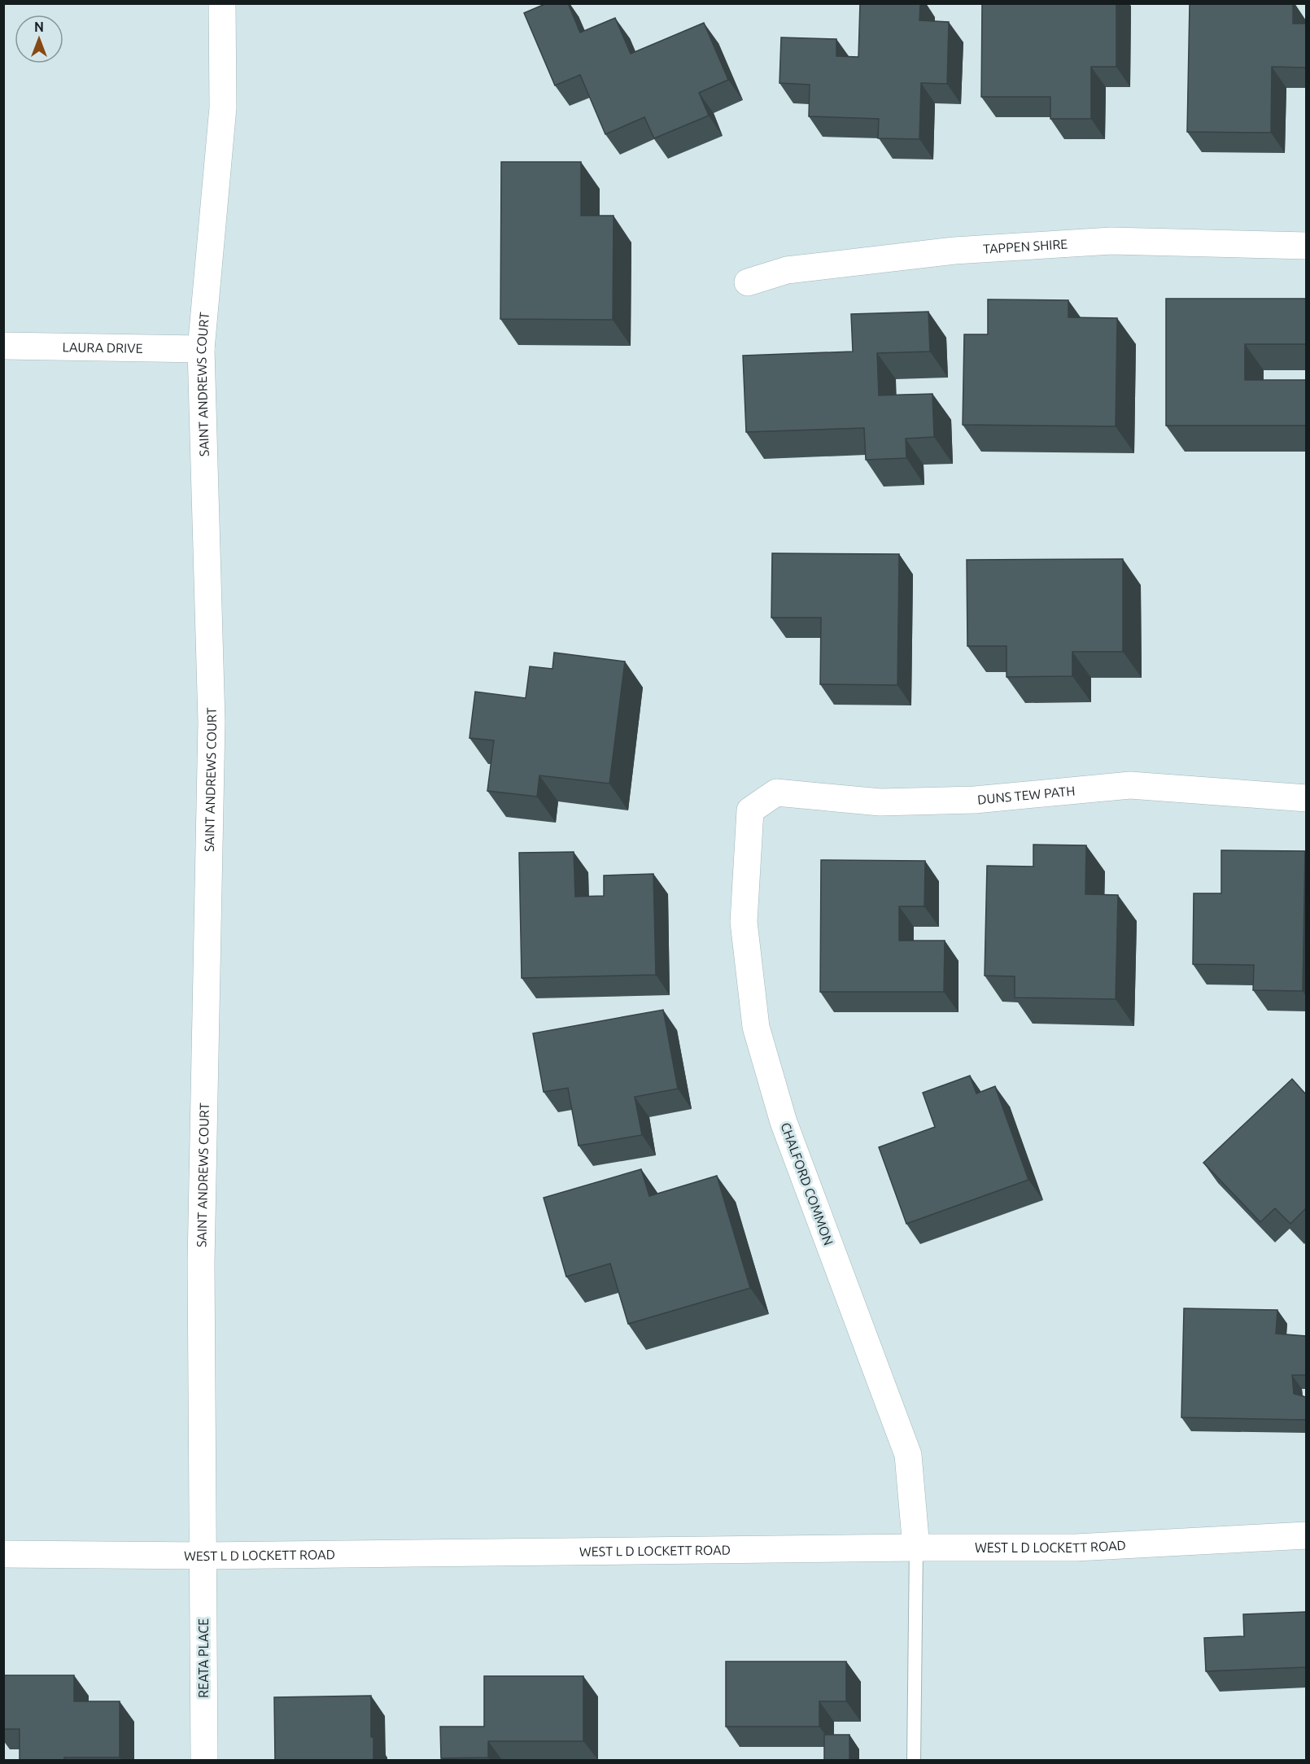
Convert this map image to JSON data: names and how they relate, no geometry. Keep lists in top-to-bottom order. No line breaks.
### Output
{"streets":{"street":["TAPPEN SHIRE","LAURA DRIVE","SAINT ANDREWS COURT","DUNS TEW PATH","CHALFORD COMMON","WEST L D LOCKETT ROAD","REATA PLACE"]},"crossings":[["LAURA DRIVE","SAINT ANDREWS COURT"],["SAINT ANDREWS COURT","WEST L D LOCKETT ROAD"],["SAINT ANDREWS COURT","REATA PLACE"],["DUNS TEW PATH","CHALFORD COMMON"],["CHALFORD COMMON","WEST L D LOCKETT ROAD"],["WEST L D LOCKETT ROAD","REATA PLACE"]],"north":"top"}
